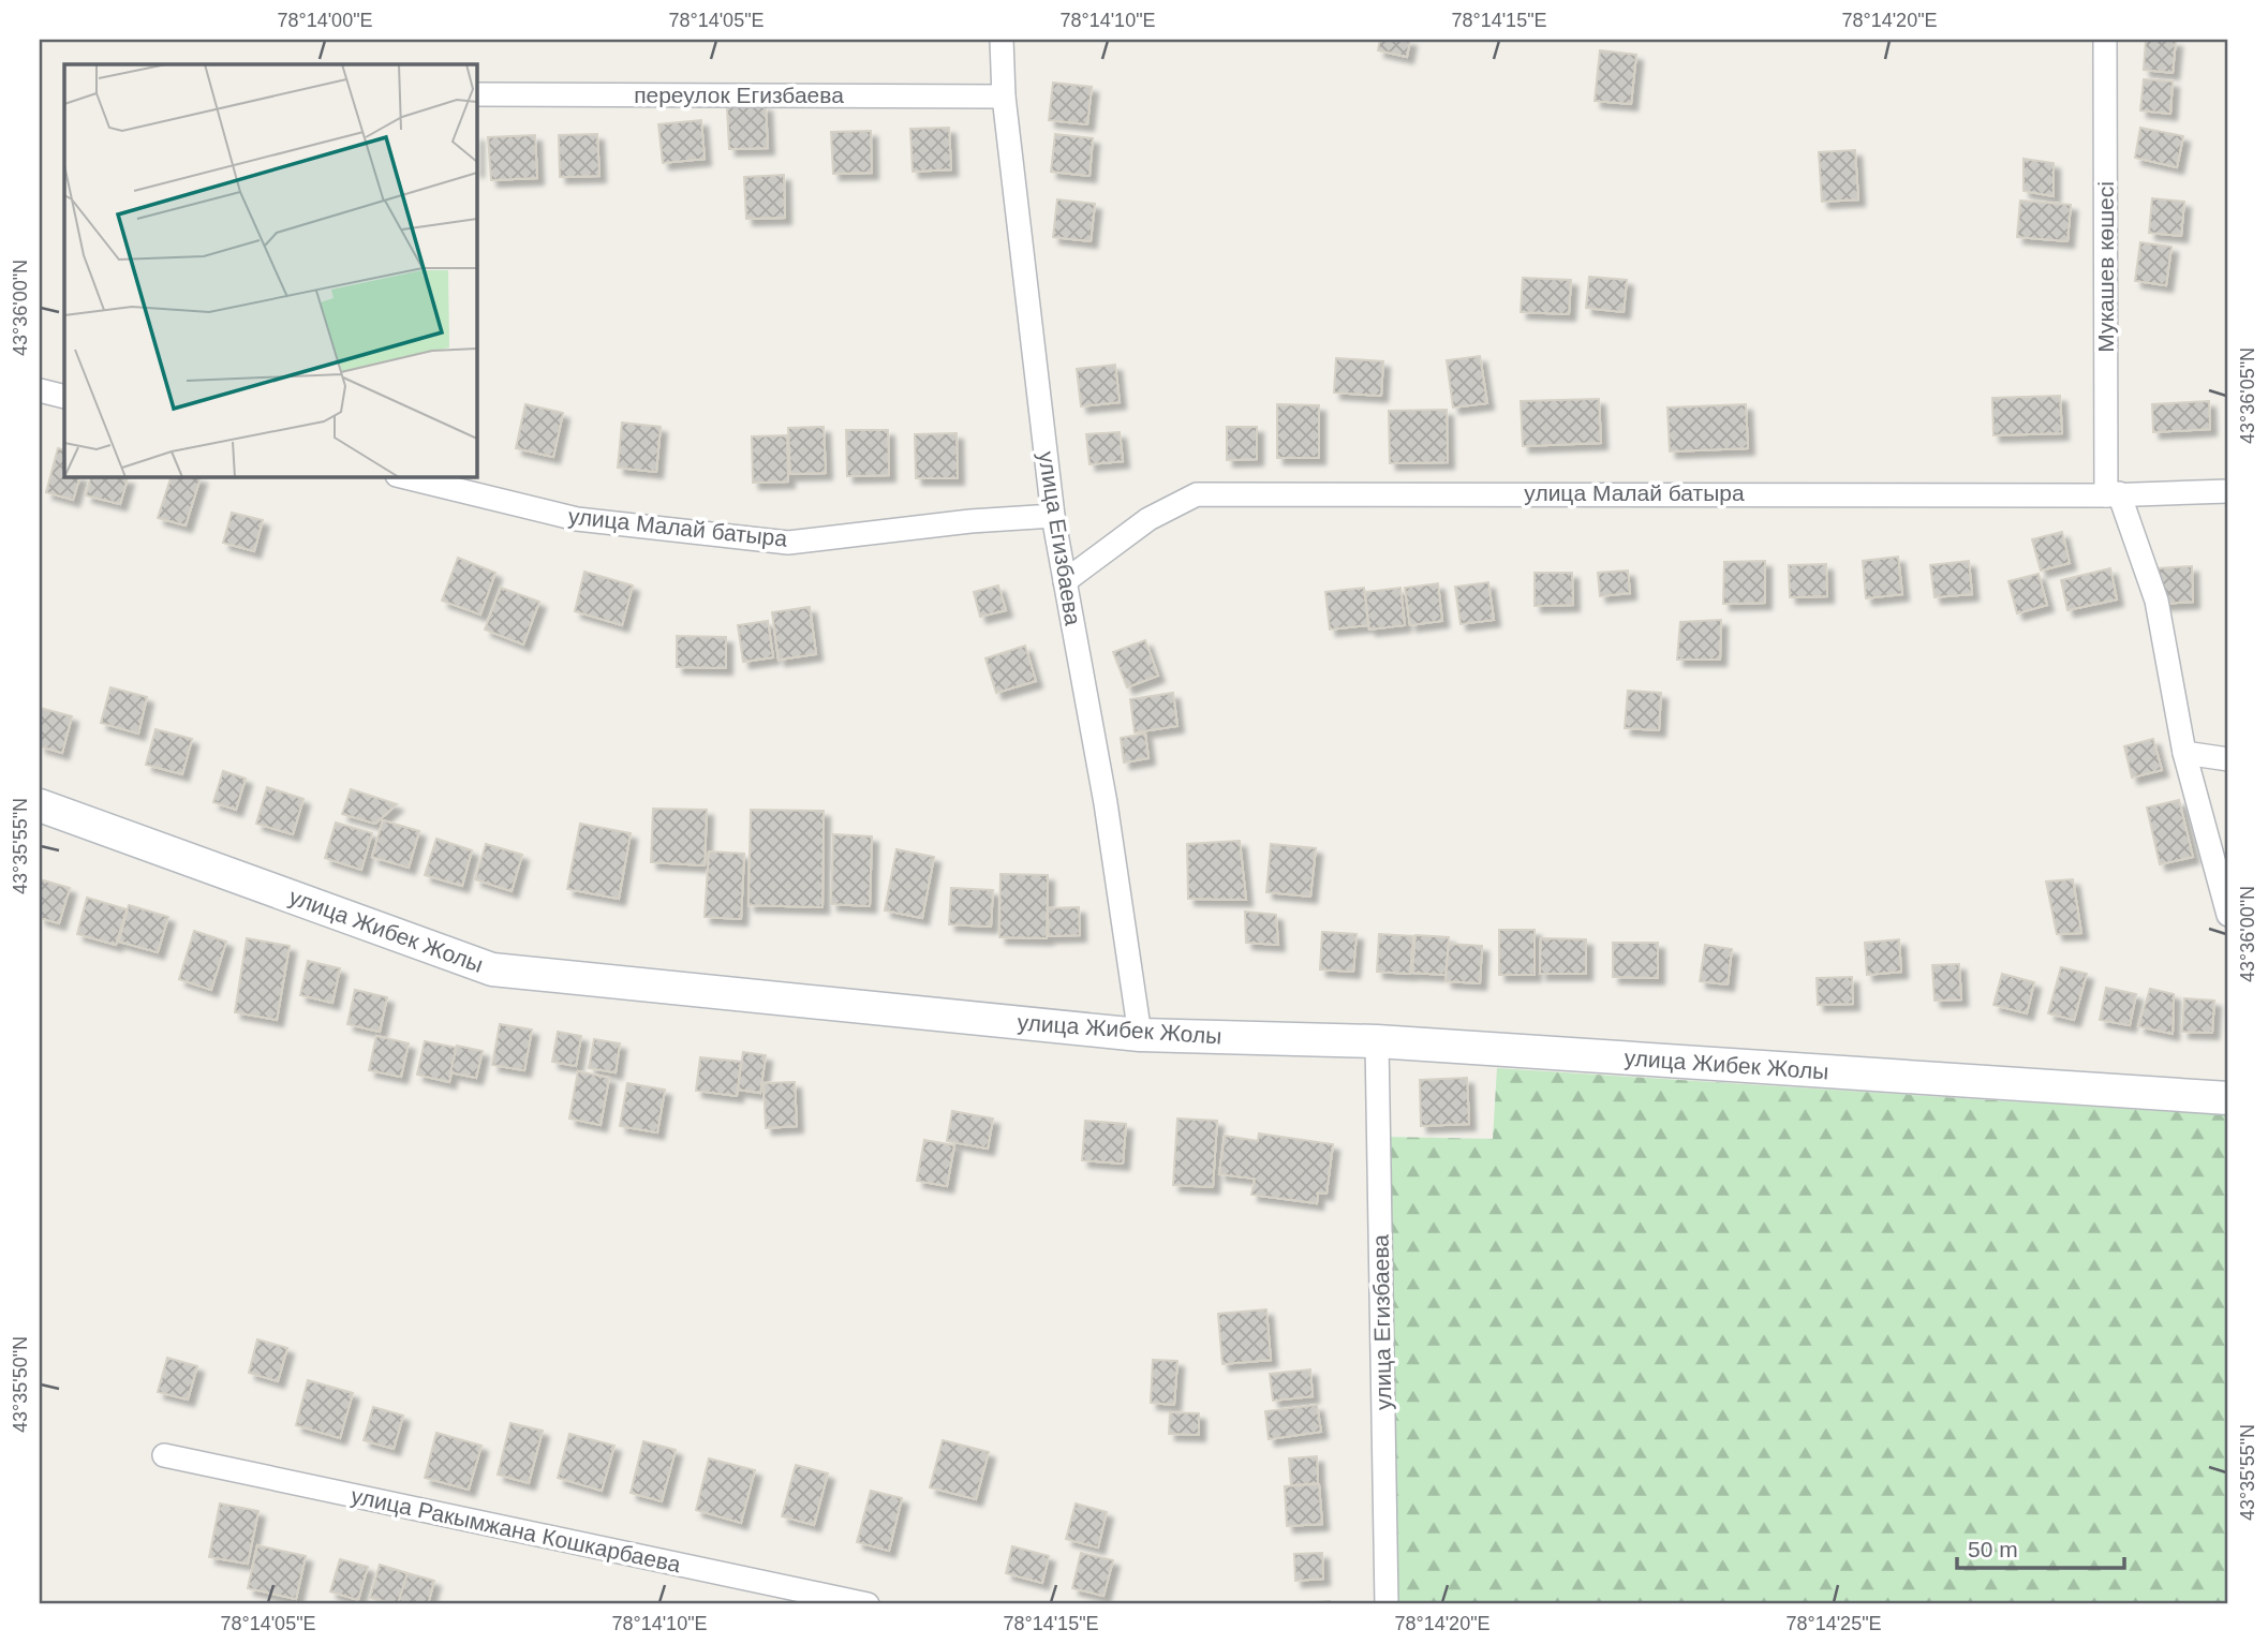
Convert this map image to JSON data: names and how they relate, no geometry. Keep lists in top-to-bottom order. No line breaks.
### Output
{"streets":{"main road":["улица Жибек Жолы"],"street":["переулок Егизбаева","Мукашев көшесі","улица Малай батыра","улица Егизбаева","улица Ракымжана Кошкарбаева"]},"crossings":[["переулок Егизбаева","улица Егизбаева"],["Мукашев көшесі","улица Малай батыра"],["улица Малай батыра","улица Егизбаева"],["улица Егизбаева","улица Жибек Жолы"]],"scale_bar":"50 m","coordinates":["78°14'00\"E","78°14'05\"E","78°14'10\"E","78°14'15\"E","78°14'20\"E","43°36'00\"N","43°36'05\"N","43°35'55\"N","43°35'50\"N","78°14'25\"E"]}
